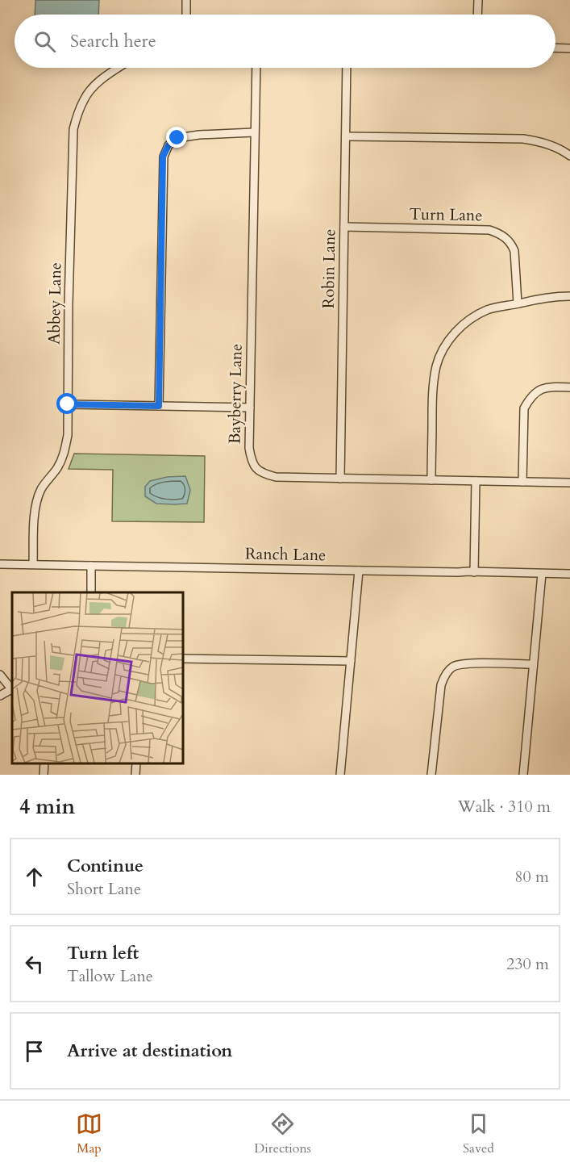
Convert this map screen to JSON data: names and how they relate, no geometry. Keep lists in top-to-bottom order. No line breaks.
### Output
{"streets":{"street":["Turn Lane","Robin Lane","Abbey Lane","Bayberry Lane","Ranch Lane"]},"crossings":[["Turn Lane","Robin Lane"],["Robin Lane","Bayberry Lane"],["Abbey Lane","Ranch Lane"]],"page":{"search":"Search here","heading":["4 min","Walk · 310 m"],"list":[["Continue","Short Lane","80 m"],["Turn left","Tallow Lane","230 m"],"Arrive at destination"],"nav":["Map","Directions","Saved"]}}
